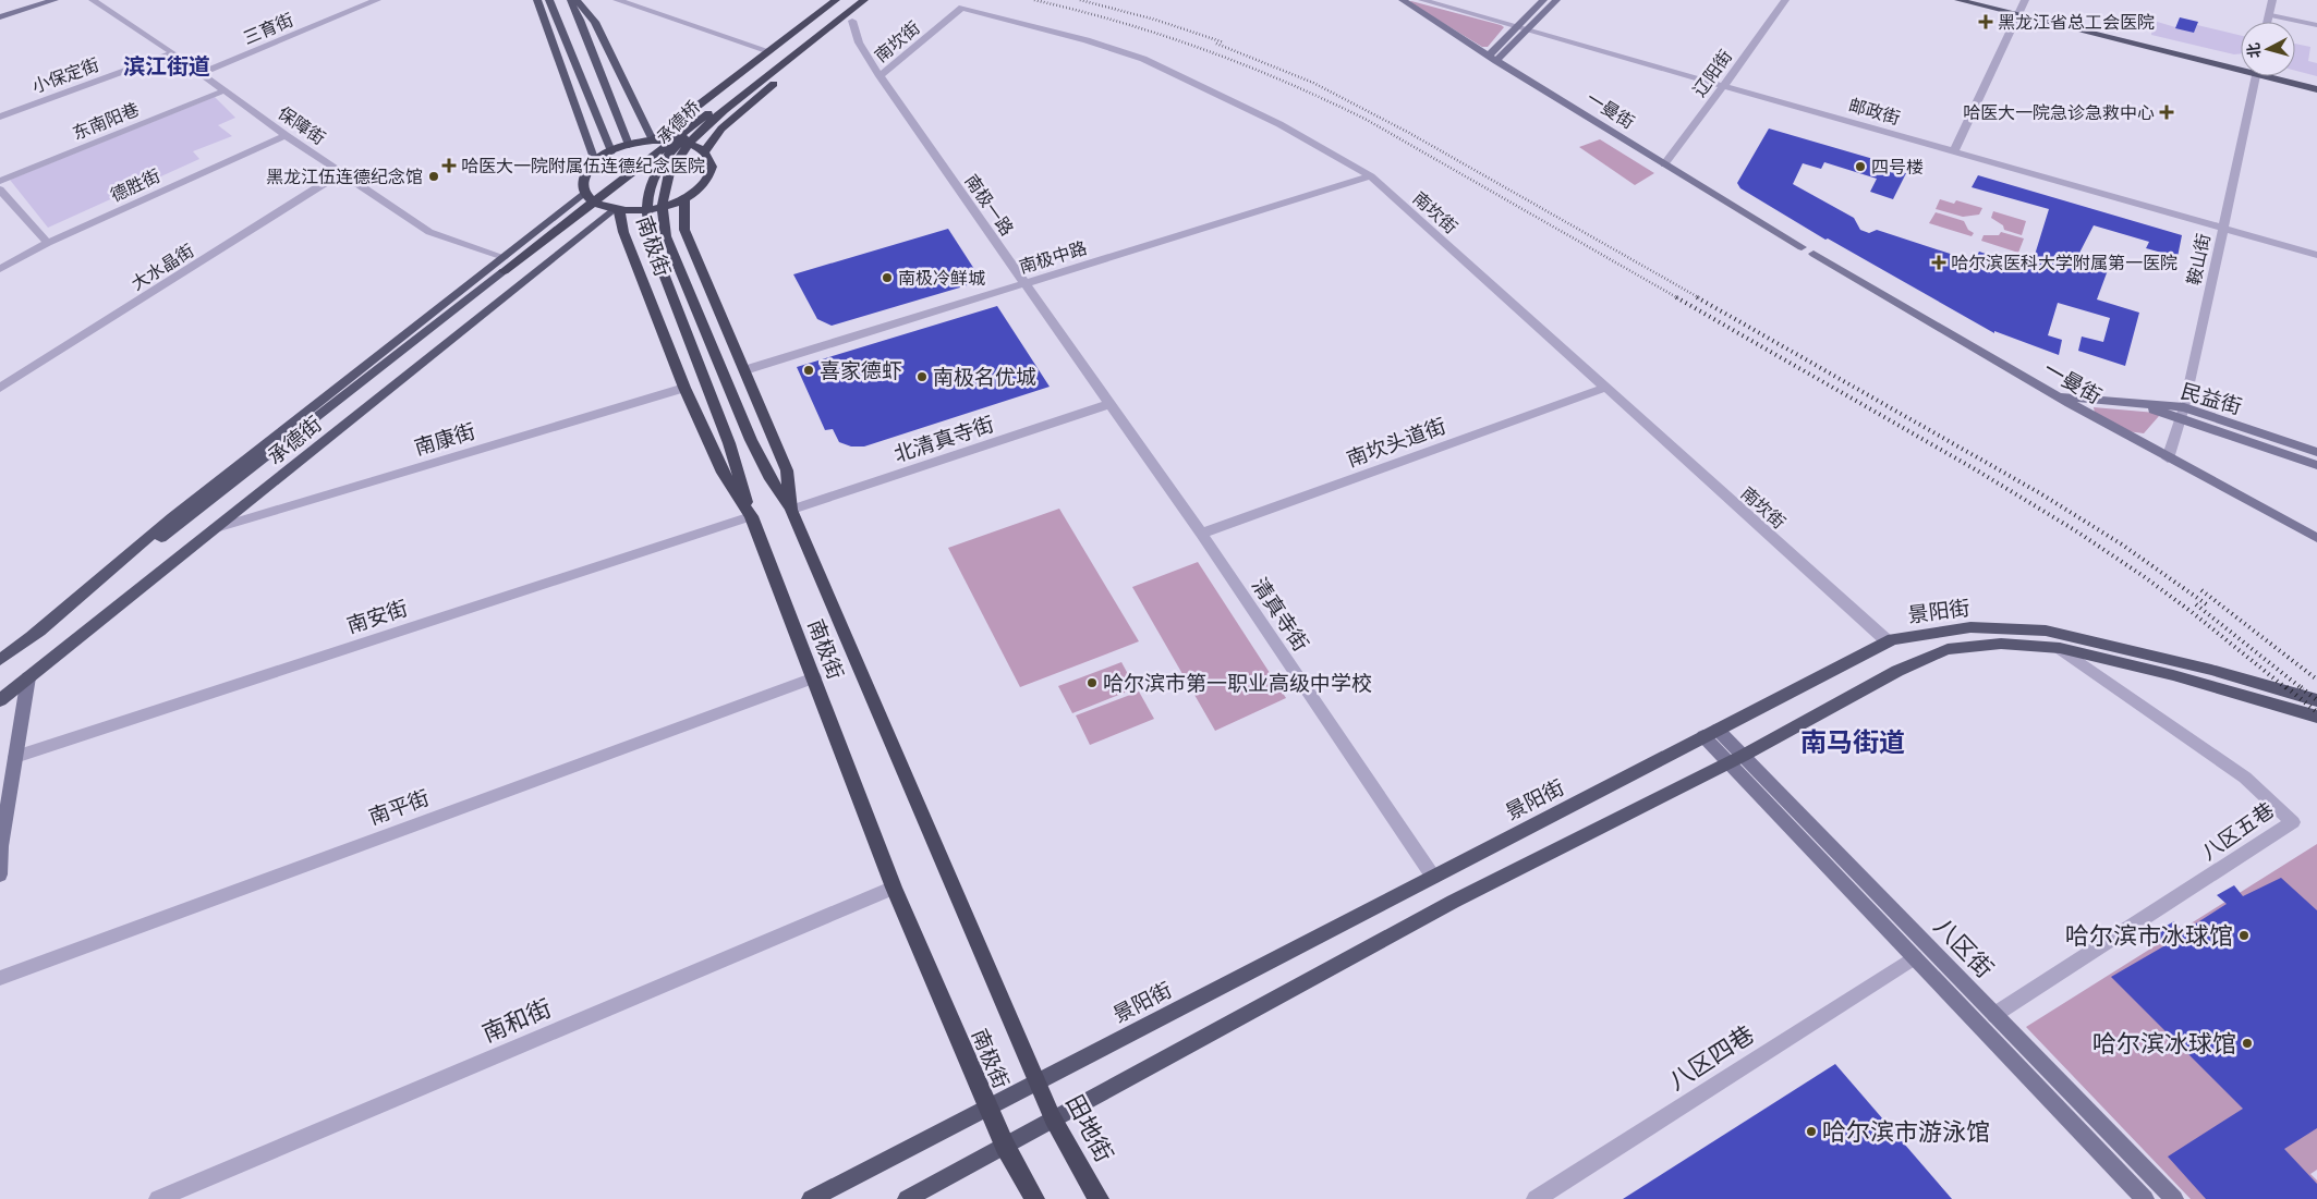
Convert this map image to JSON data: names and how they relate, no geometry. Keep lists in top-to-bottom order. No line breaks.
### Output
{"streets":{"highway":["承德桥","南极街","田地街"],"main road":["一曼街","民益街","承德街","景阳街","八区街"],"street":["三育街","南坎街","辽阳街","小保定街","邮政街","东南阳巷","保障街","德胜街","南极一路","南极中路","鞍山街","大水晶街","南康街","北清真寺街","南坎头道街","清真寺街","南安街","南平街","八区五巷","南和街","八区四巷"]},"crossings":[["三育街","保障街"],["南坎街","南极一路"],["南坎街","南极中路"],["南坎街","南坎头道街"],["南坎街","景阳街"],["辽阳街","一曼街"],["辽阳街","邮政街"],["小保定街","保障街"],["一曼街","鞍山街"],["一曼街","民益街"],["邮政街","鞍山街"],["东南阳巷","保障街"],["承德桥","南极街"],["承德桥","北清真寺街"],["承德桥","南安街"],["保障街","德胜街"],["保障街","大水晶街"],["南极一路","南极中路"],["南极一路","北清真寺街"],["南极一路","清真寺街"],["南极街","南极中路"],["南极街","南康街"],["南极街","北清真寺街"],["南极街","承德街"],["南极街","景阳街"],["南极街","南安街"],["南极街","南平街"],["南极街","南和街"],["南极街","田地街"],["鞍山街","民益街"],["南康街","承德街"],["北清真寺街","清真寺街"],["南坎头道街","清真寺街"],["景阳街","清真寺街"],["景阳街","八区五巷"],["景阳街","八区街"],["景阳街","田地街"],["八区五巷","八区街"],["八区街","八区四巷"]],"districts":["滨江街道","南马街道"],"places":{"health":["黑龙江省总工会医院","哈医大一院急诊急救中心","哈医大一院附属伍连德纪念医院","哈尔滨医科大学附属第一医院"],"other":["四号楼","黑龙江伍连德纪念馆","南极冷鲜城","喜家德虾","南极名优城","哈尔滨市第一职业高级中学校","哈尔滨市冰球馆","哈尔滨冰球馆","哈尔滨市游泳馆"]},"north":"left"}
